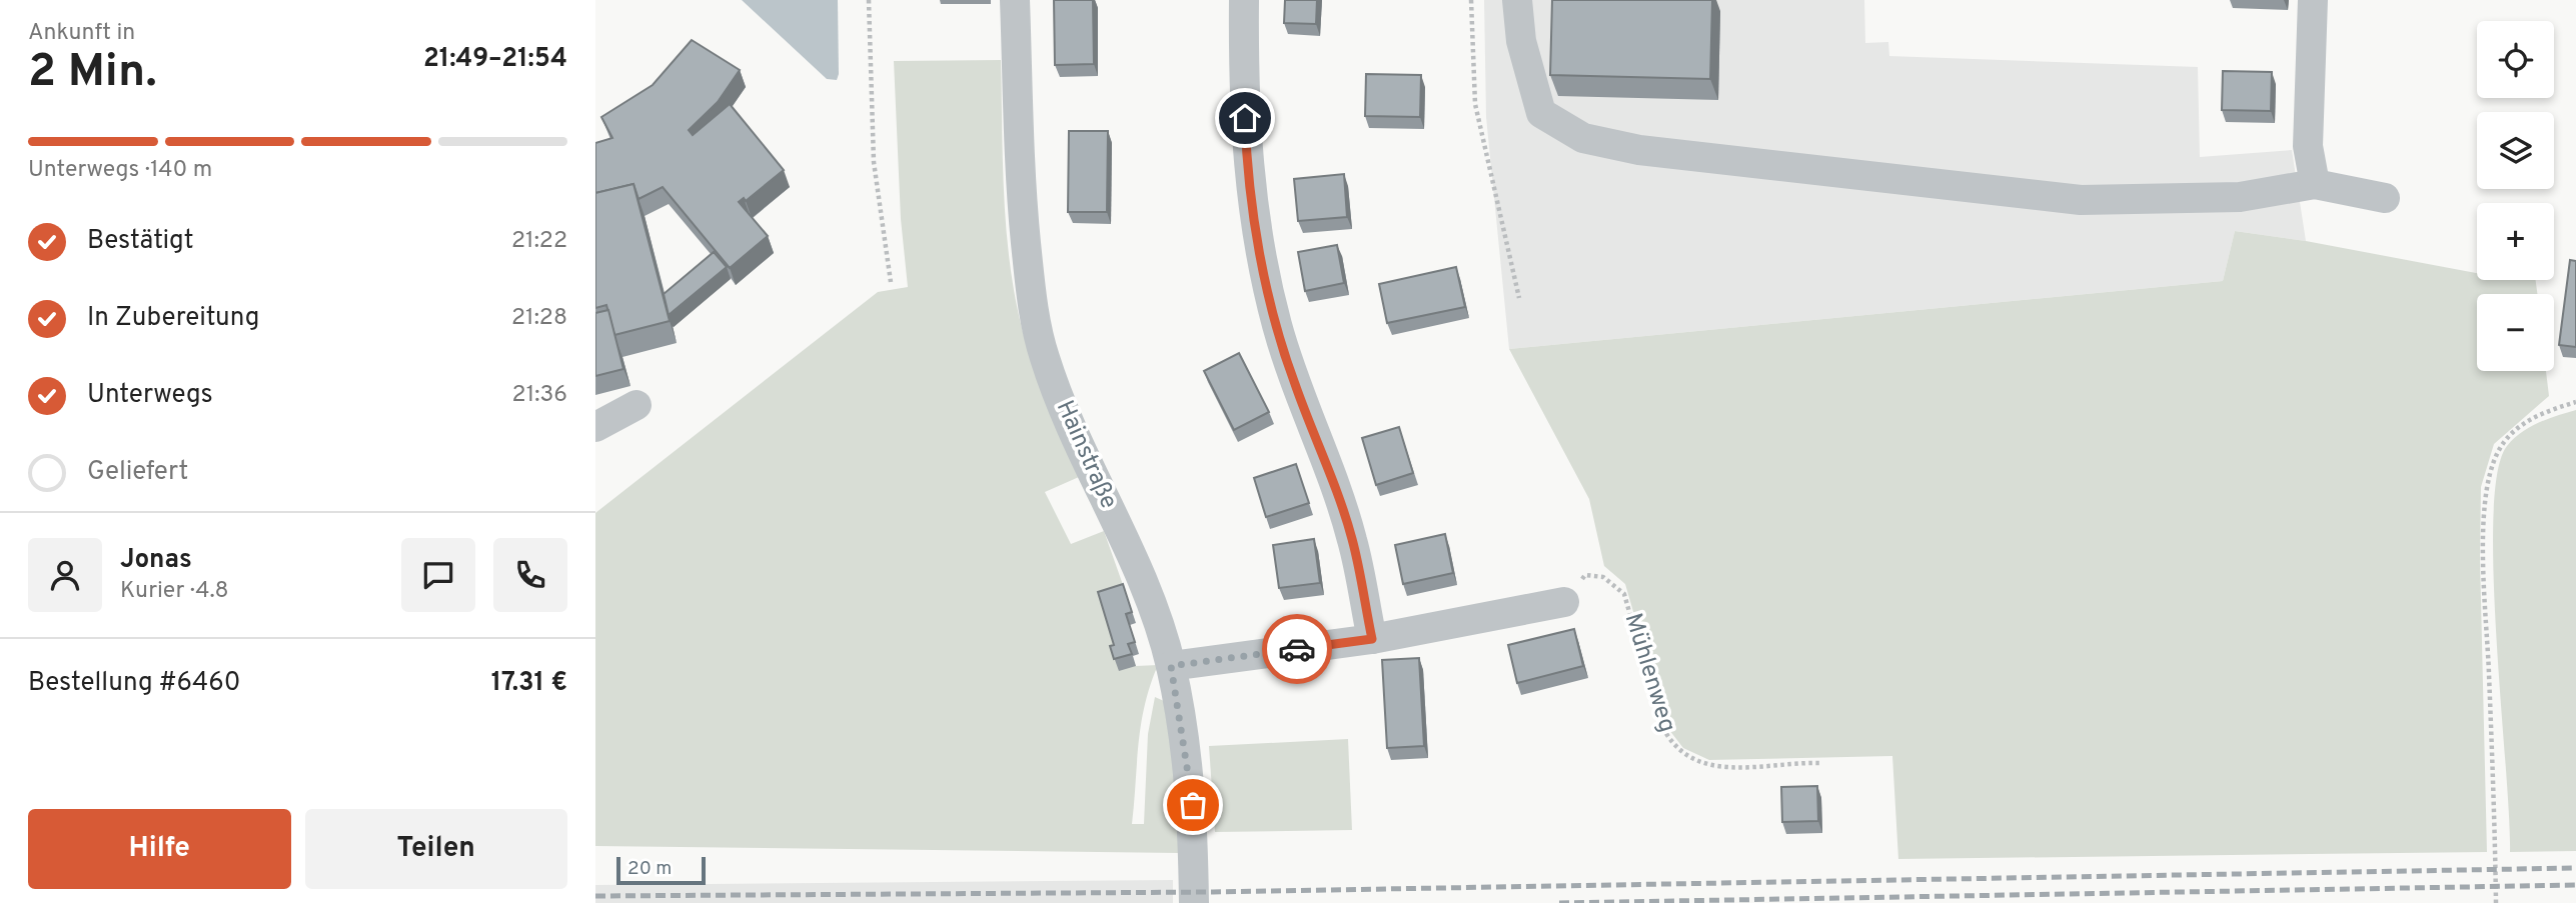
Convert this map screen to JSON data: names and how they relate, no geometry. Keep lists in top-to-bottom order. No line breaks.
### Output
{"streets":{"street":["Hainstraße"],"path":["Mühlenweg"]},"scale_bar":"20 m","page":{"heading":["2 Min.","Ankunft in","21:49–21:54"],"panel":["Jonas","Kurier · 4.8","Bestellung #6460","17.31 €"],"map_buttons":["+","−"],"bar":"Unterwegs · 140 m","list":[["Bestätigt","21:22"],["In Zubereitung","21:28"],["Unterwegs","21:36"],"Geliefert"],"buttons":["Hilfe","Teilen"],"scale":"20 m"}}
